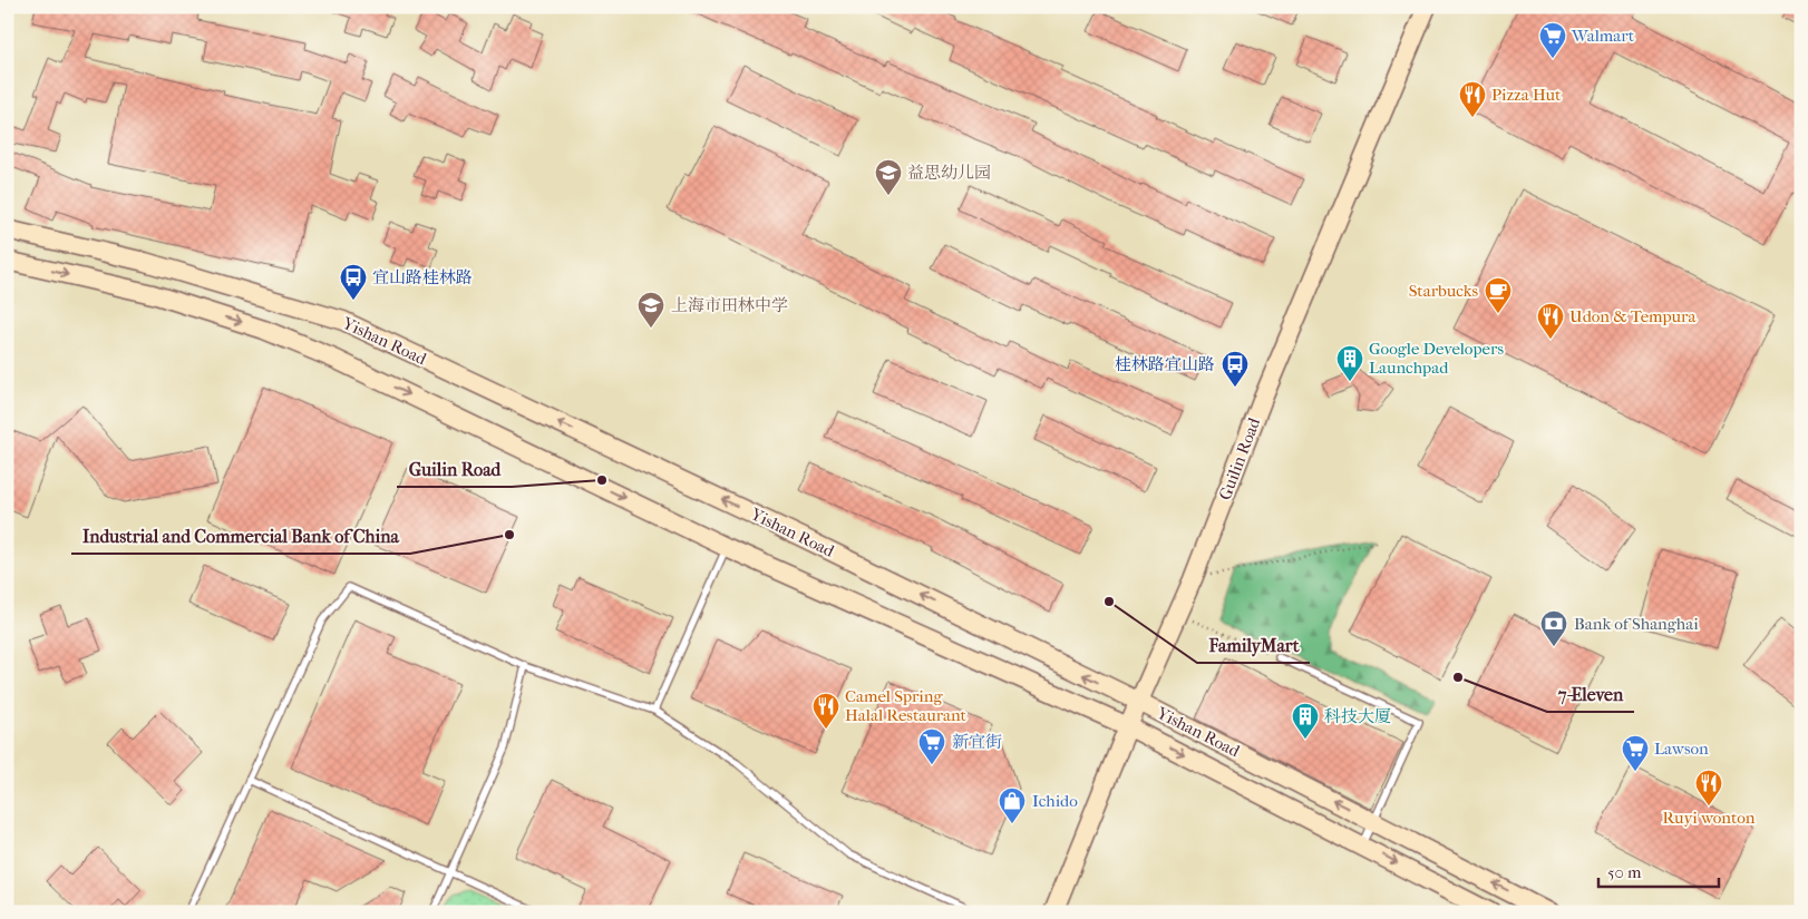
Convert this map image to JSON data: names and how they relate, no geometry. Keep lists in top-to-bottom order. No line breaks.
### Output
{"streets":{"main road":["Yishan Road","Guilin Road"]},"crossings":[["Yishan Road","Guilin Road"]],"places":{"supermarket":["Walmart","新宜街","Lawson"],"restaurant":["Pizza Hut","Udon & Tempura","Camel Spring Halal Restaurant","Ruyi wonton"],"school or university":["益思幼儿园","上海市田林中学"],"bus stop":["宜山路桂林路","桂林路宜山路"],"cafe":["Starbucks"],"building":["Google Developers Launchpad","科技大厦"],"other":["Guilin Road","Industrial and Commercial Bank of China","FamilyMart","7-Eleven"],"bank":["Bank of Shanghai"],"shop":["Ichido"]},"scale_bar":"50 m"}
